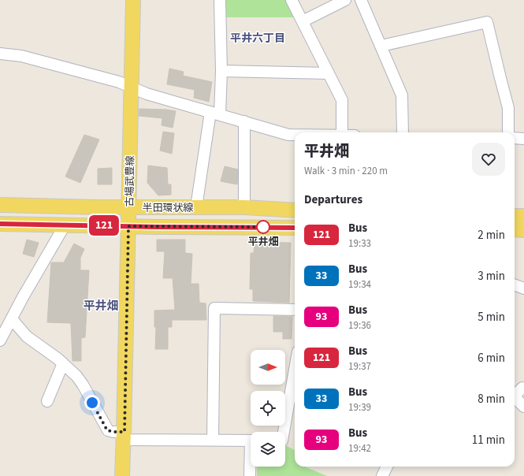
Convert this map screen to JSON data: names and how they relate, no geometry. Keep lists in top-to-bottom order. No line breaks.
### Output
{"streets":{"main road":["古場武豊線","半田環状線"]},"crossings":[["古場武豊線","半田環状線"]],"districts":["平井六丁目","平井畑"],"places":["平井畑"],"lines":["bus line 121"],"north":"right","page":{"on_map":"121","heading":[["平井畑","Walk · 3 min · 220 m"],"Departures"],"list":[{"mark":"121","name":"Bus","note":"19:33","value":"2 min"},{"mark":"33","name":"Bus","note":"19:34","value":"3 min"},{"mark":"93","name":"Bus","note":"19:36","value":"5 min"},{"mark":"121","name":"Bus","note":"19:37","value":"6 min"},{"mark":"33","name":"Bus","note":"19:39","value":"8 min"},{"mark":"93","name":"Bus","note":"19:42","value":"11 min"}]}}
